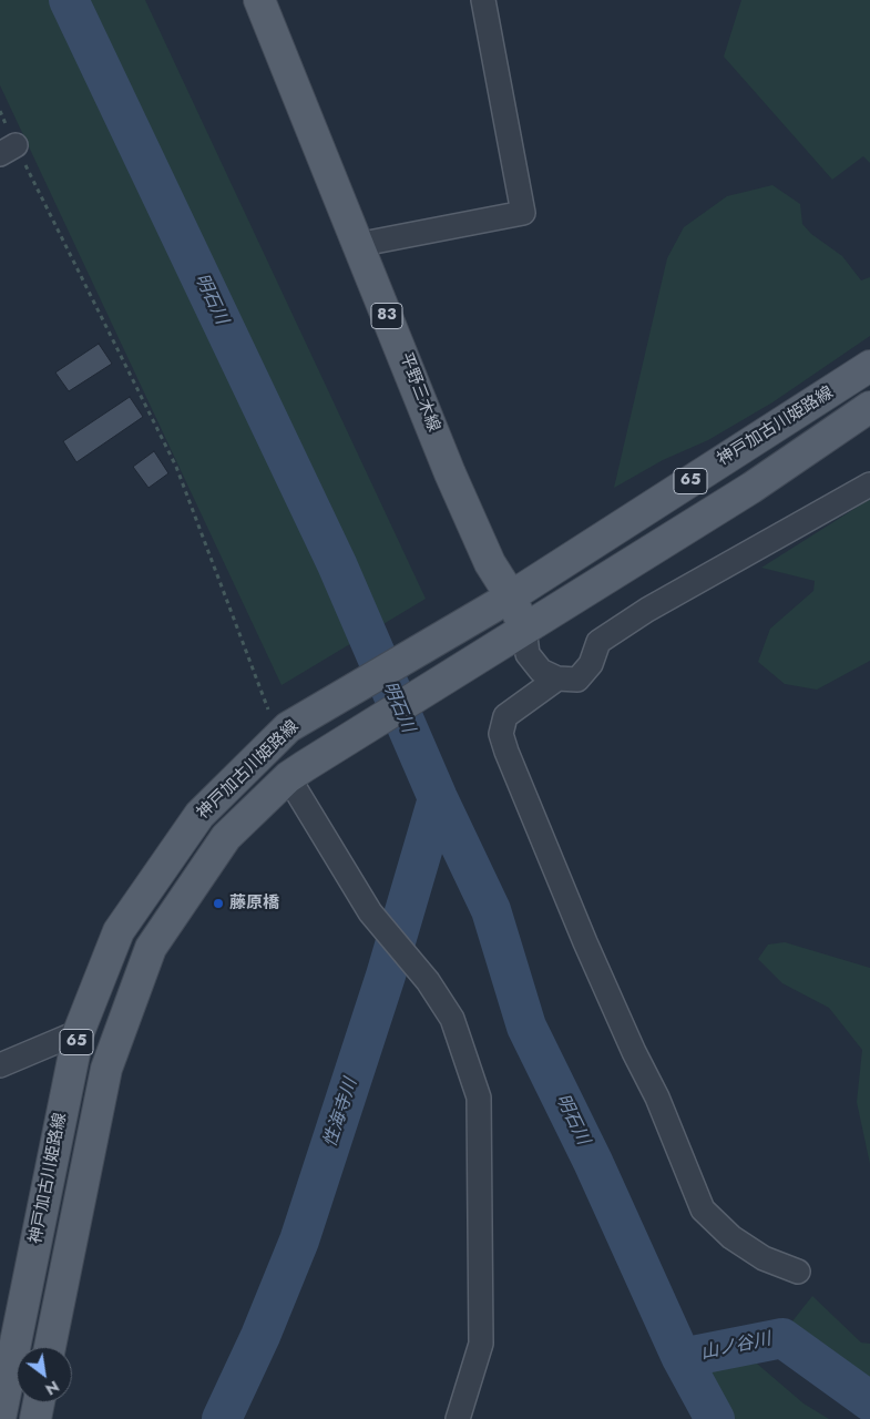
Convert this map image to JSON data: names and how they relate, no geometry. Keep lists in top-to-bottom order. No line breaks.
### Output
{"streets":{"main road":["83","平野三木線","神戸加古川姫路線","65"]},"crossings":[["平野三木線","神戸加古川姫路線"]],"water":["明石川","性海寺川","山ノ谷川"],"places":["藤原橋"],"north":"bottom right"}
